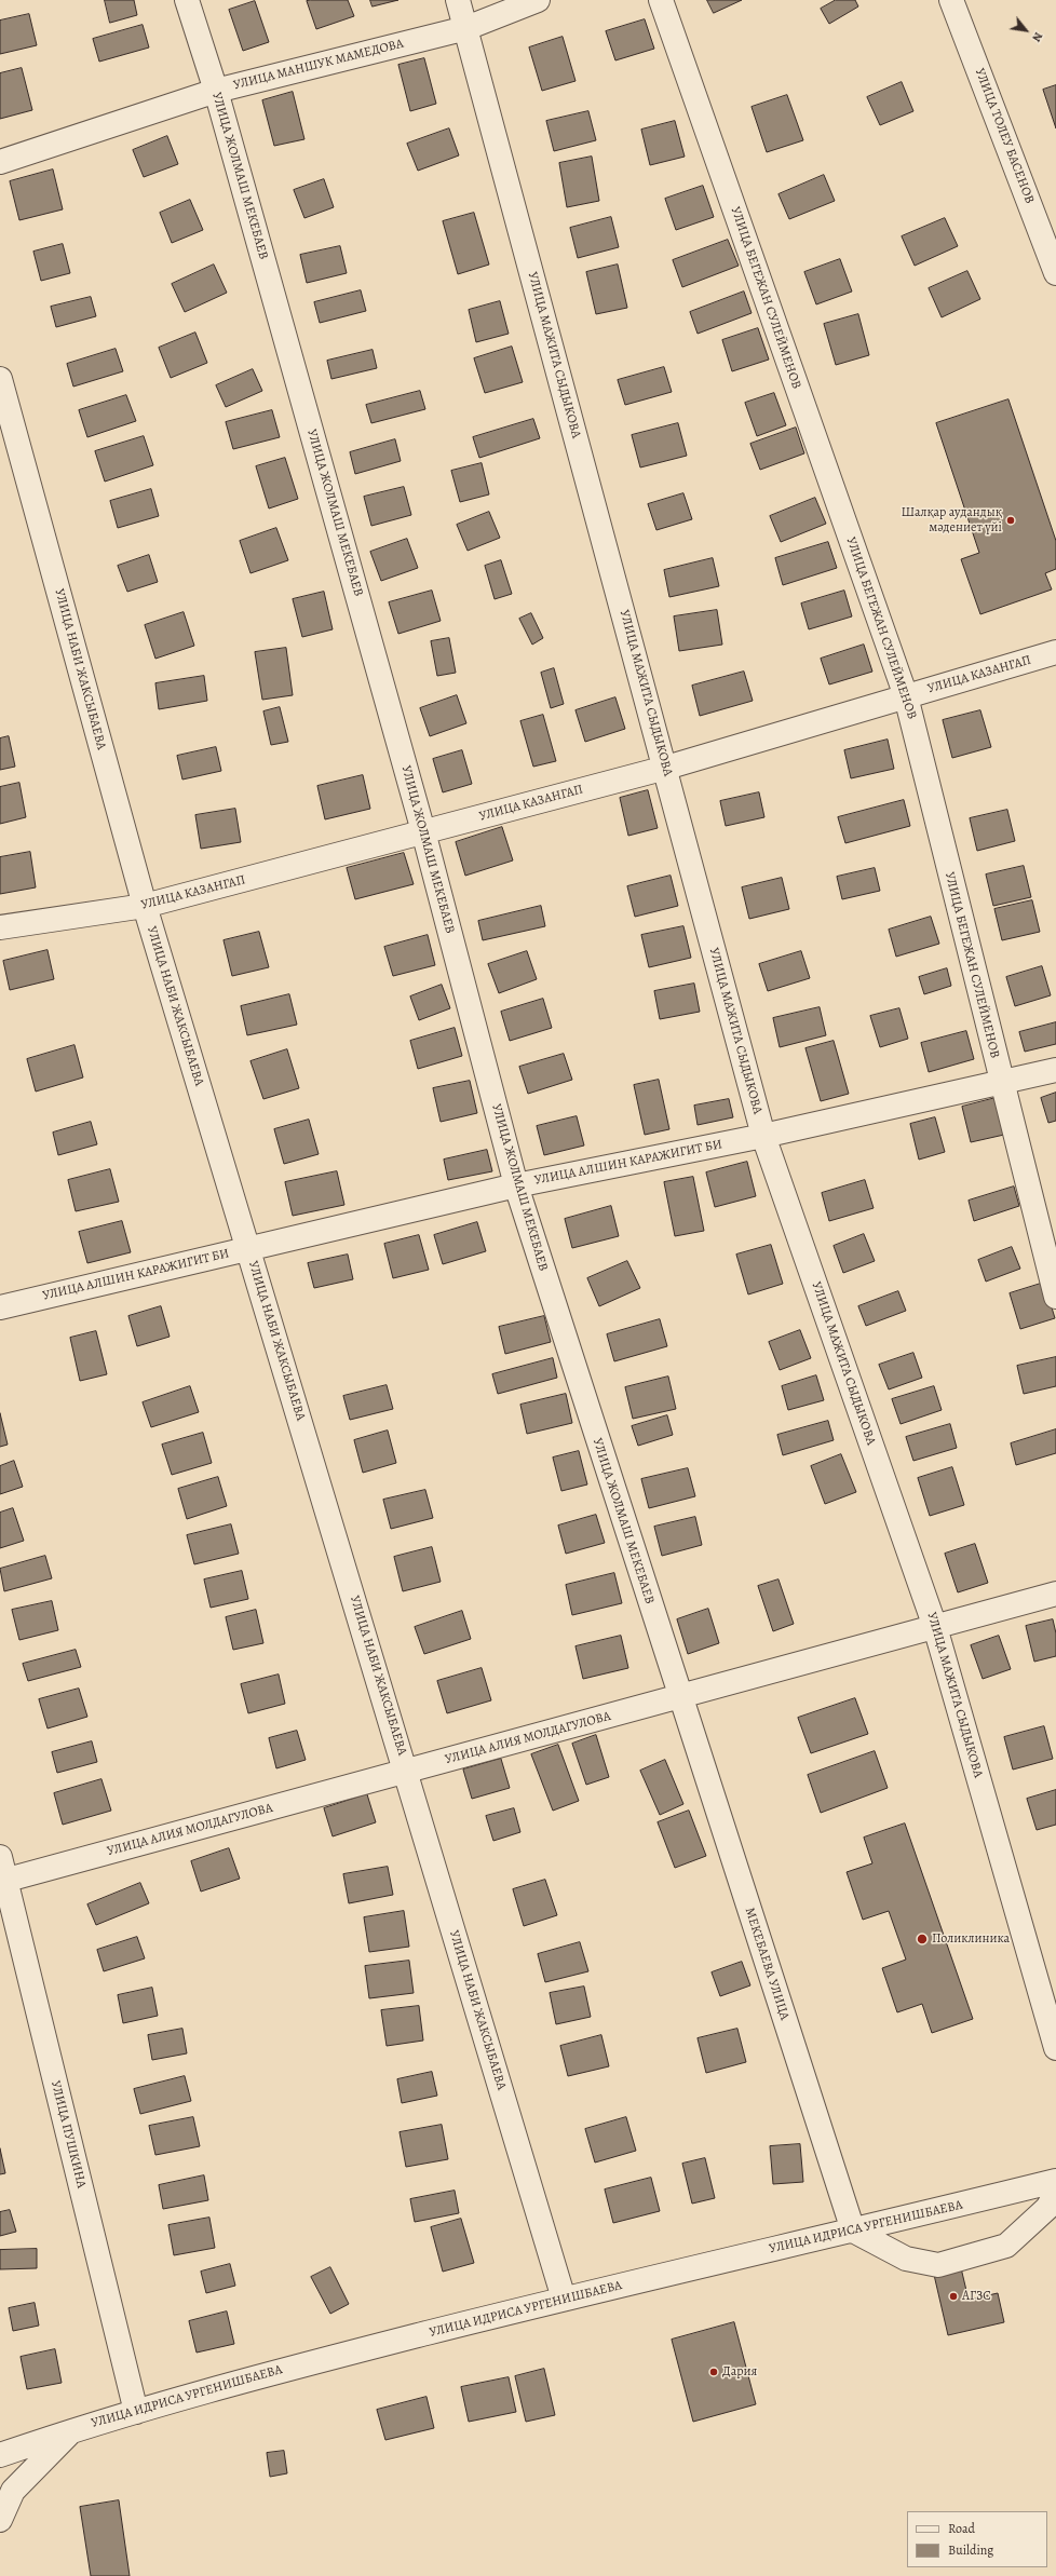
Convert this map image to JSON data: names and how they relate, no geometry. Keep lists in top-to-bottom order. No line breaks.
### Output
{"streets":{"street":["УЛИЦА МАНШУК МАМЕДОВА","УЛИЦА ТОЛЕУ БАСЕНОВ","УЛИЦА ЖОЛМАШ МЕКЕБАЕВ","УЛИЦА БЕГЕЖАН СУЛЕЙМЕНОВ","УЛИЦА МАЖИТА СЫДЫКОВА","УЛИЦА НАБИ ЖАКСЫБАЕВА","УЛИЦА КАЗАНГАП","УЛИЦА АЛШИН КАРАЖИГИТ БИ","УЛИЦА АЛИЯ МОЛДАГУЛОВА","МЕКЕБАЕВА УЛИЦА","УЛИЦА ПУШКИНА","УЛИЦА ИДРИСА УРГЕНИШБАЕВА"]},"crossings":[["УЛИЦА МАНШУК МАМЕДОВА","УЛИЦА ЖОЛМАШ МЕКЕБАЕВ"],["УЛИЦА МАНШУК МАМЕДОВА","УЛИЦА МАЖИТА СЫДЫКОВА"],["УЛИЦА ЖОЛМАШ МЕКЕБАЕВ","УЛИЦА КАЗАНГАП"],["УЛИЦА ЖОЛМАШ МЕКЕБАЕВ","УЛИЦА АЛШИН КАРАЖИГИТ БИ"],["УЛИЦА ЖОЛМАШ МЕКЕБАЕВ","УЛИЦА АЛИЯ МОЛДАГУЛОВА"],["УЛИЦА ЖОЛМАШ МЕКЕБАЕВ","МЕКЕБАЕВА УЛИЦА"],["УЛИЦА БЕГЕЖАН СУЛЕЙМЕНОВ","УЛИЦА КАЗАНГАП"],["УЛИЦА БЕГЕЖАН СУЛЕЙМЕНОВ","УЛИЦА АЛШИН КАРАЖИГИТ БИ"],["УЛИЦА МАЖИТА СЫДЫКОВА","УЛИЦА КАЗАНГАП"],["УЛИЦА МАЖИТА СЫДЫКОВА","УЛИЦА АЛШИН КАРАЖИГИТ БИ"],["УЛИЦА МАЖИТА СЫДЫКОВА","УЛИЦА АЛИЯ МОЛДАГУЛОВА"],["УЛИЦА НАБИ ЖАКСЫБАЕВА","УЛИЦА КАЗАНГАП"],["УЛИЦА НАБИ ЖАКСЫБАЕВА","УЛИЦА АЛШИН КАРАЖИГИТ БИ"],["УЛИЦА НАБИ ЖАКСЫБАЕВА","УЛИЦА АЛИЯ МОЛДАГУЛОВА"],["УЛИЦА НАБИ ЖАКСЫБАЕВА","УЛИЦА ИДРИСА УРГЕНИШБАЕВА"],["УЛИЦА АЛИЯ МОЛДАГУЛОВА","МЕКЕБАЕВА УЛИЦА"],["УЛИЦА АЛИЯ МОЛДАГУЛОВА","УЛИЦА ПУШКИНА"],["МЕКЕБАЕВА УЛИЦА","УЛИЦА ИДРИСА УРГЕНИШБАЕВА"],["УЛИЦА ПУШКИНА","УЛИЦА ИДРИСА УРГЕНИШБАЕВА"]],"places":["Шалқар аудандық мәдениет үйі","Поликлиника","АГЗС","Дария"],"legend":["Road","Building"],"north":"bottom right"}
